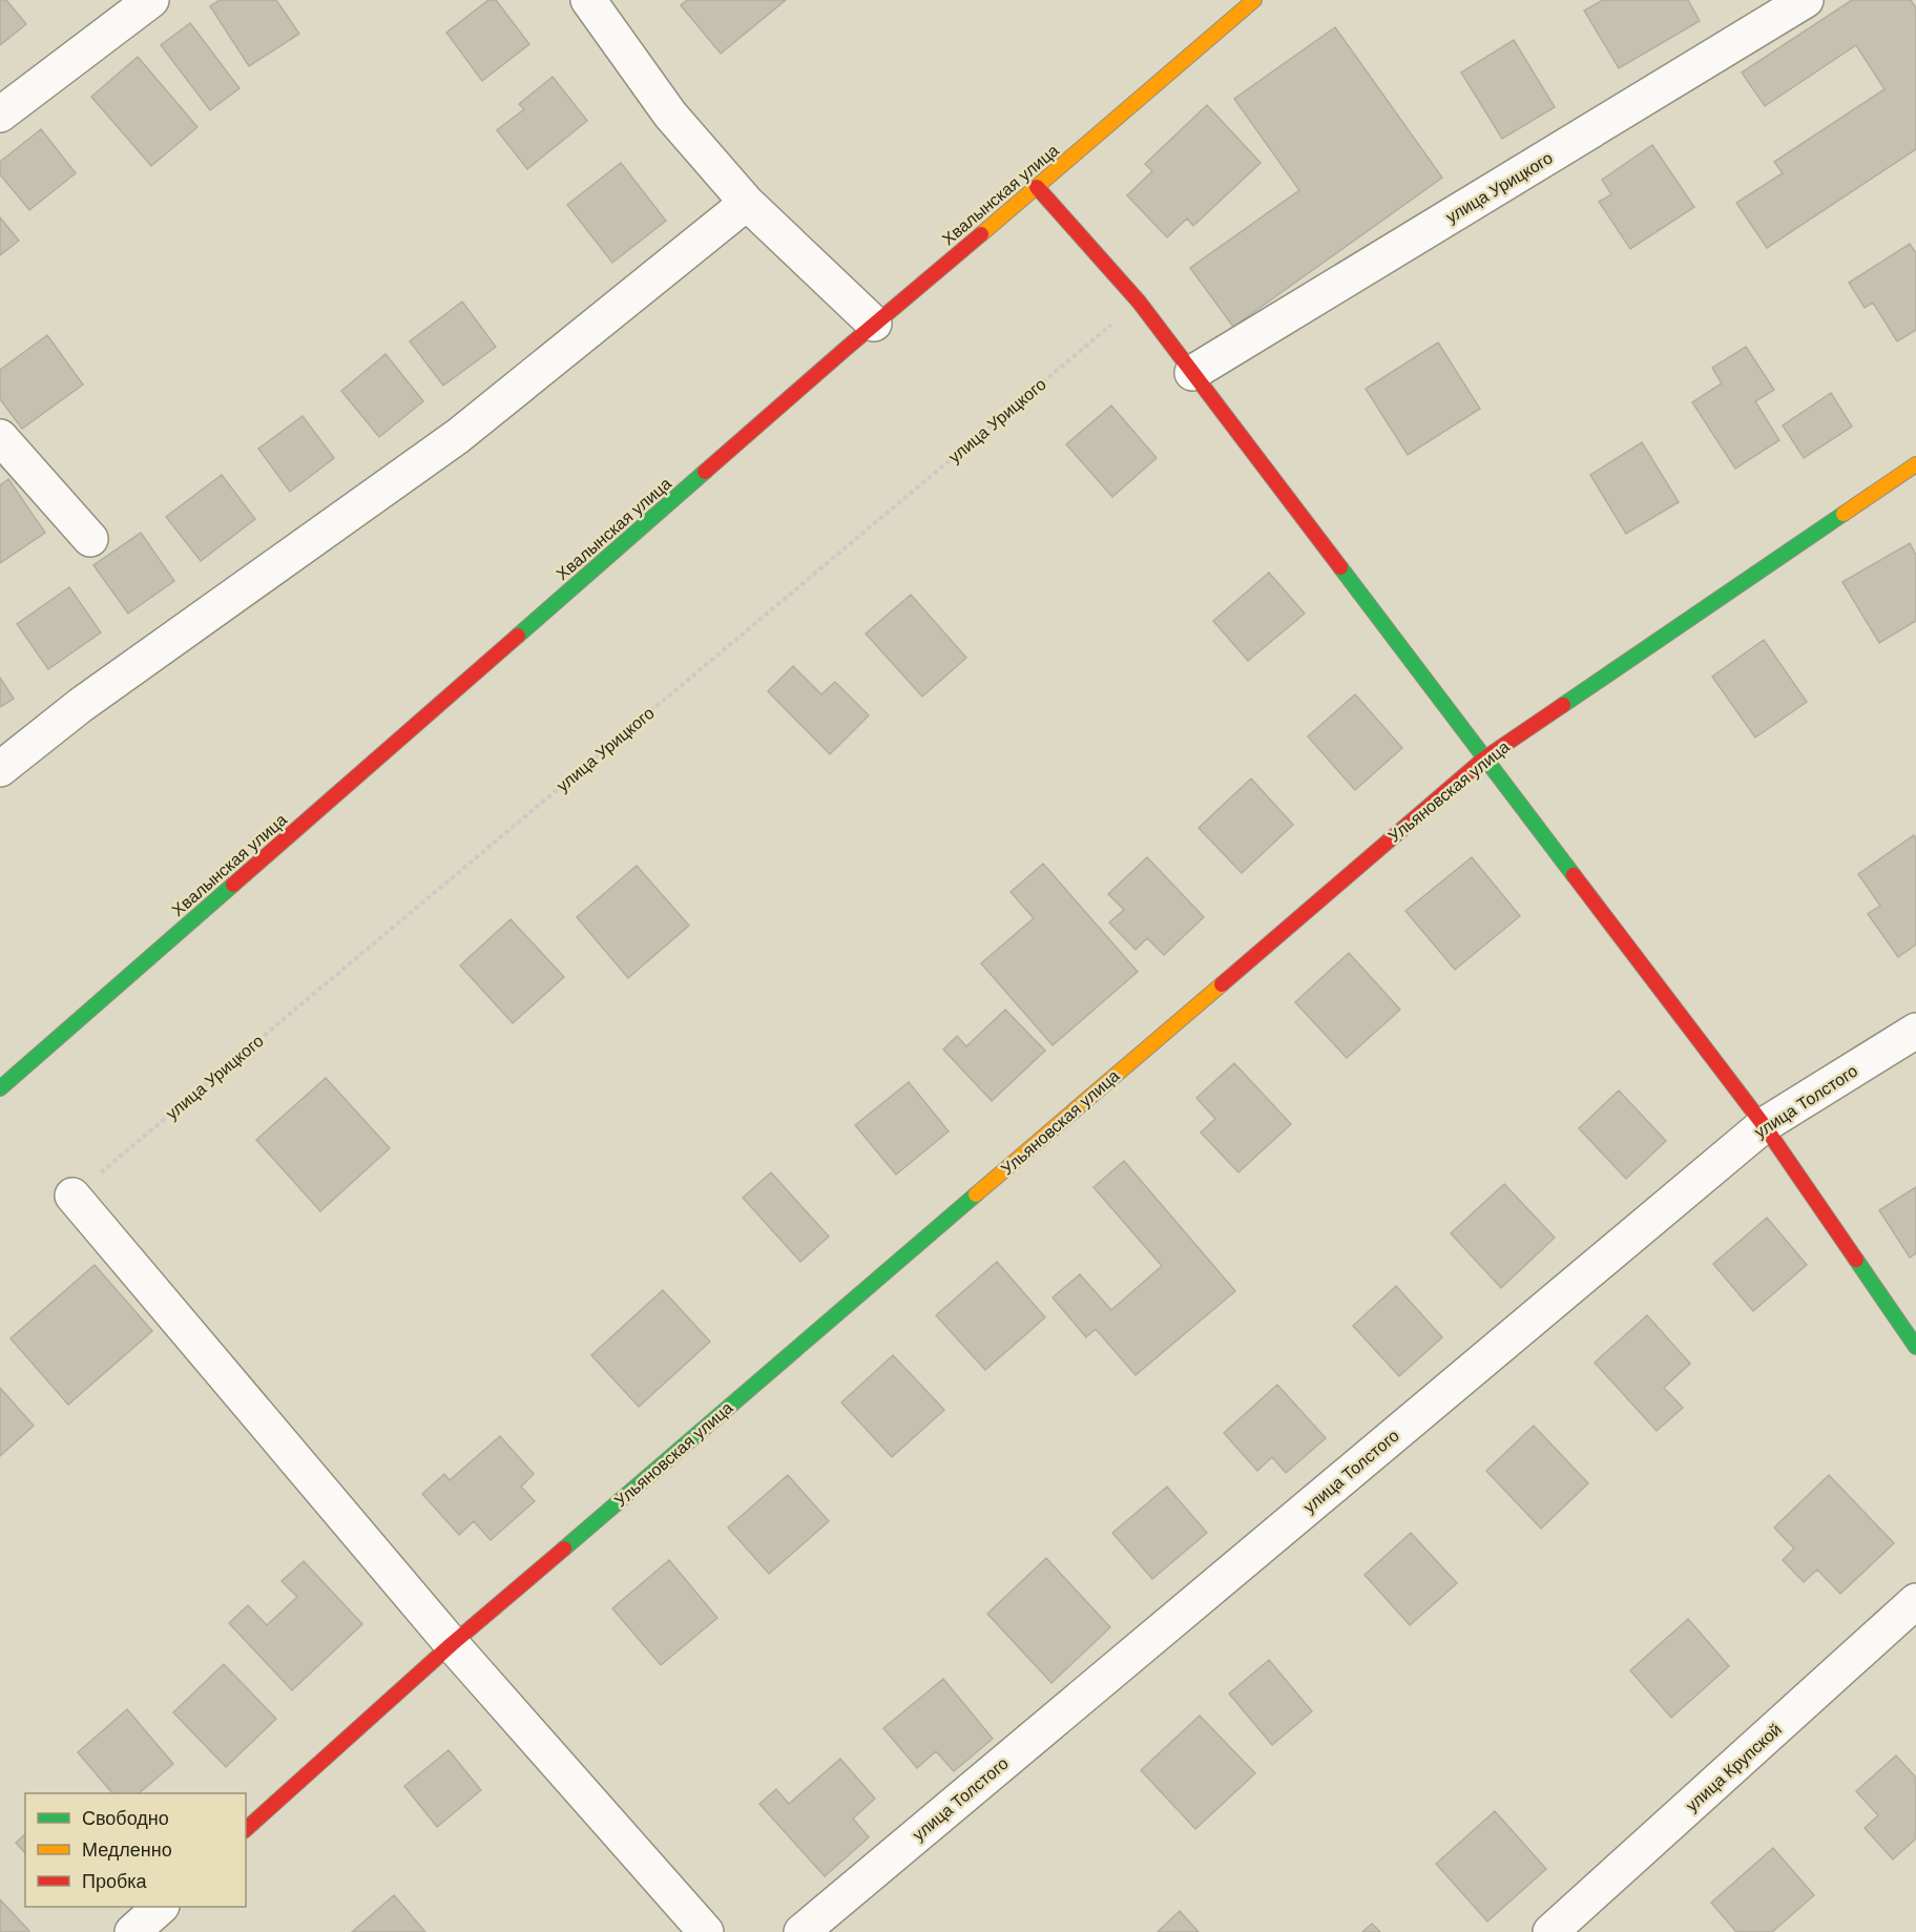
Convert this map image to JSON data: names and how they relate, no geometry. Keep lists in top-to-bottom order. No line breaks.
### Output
{"streets":{"street":["улица Урицкого","Хвалынская улица","Ульяновская улица","улица Толстого","улица Крупской"]},"legend":["Свободно","Медленно","Пробка"]}
